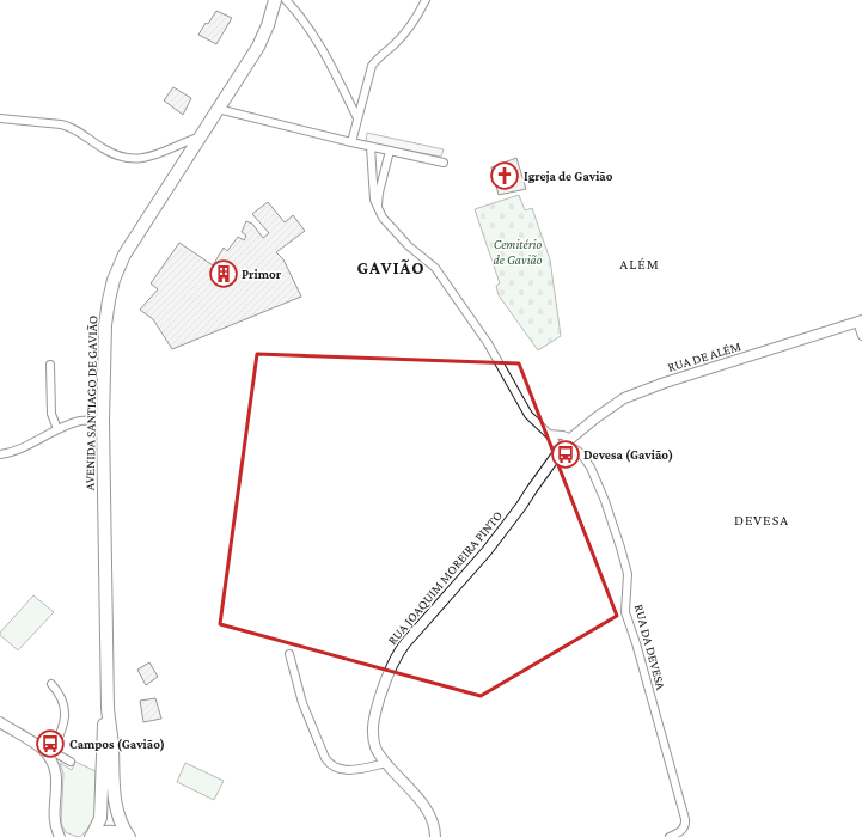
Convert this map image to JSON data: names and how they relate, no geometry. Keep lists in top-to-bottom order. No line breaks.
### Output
{"streets":{"main road":["AVENIDA SANTIAGO DE GAVIÃO"],"street":["RUA DE ALÉM","RUA JOAQUIM MOREIRA PINTO","RUA DA DEVESA"]},"crossings":[["RUA DE ALÉM","RUA JOAQUIM MOREIRA PINTO"],["RUA DE ALÉM","RUA DA DEVESA"],["RUA JOAQUIM MOREIRA PINTO","RUA DA DEVESA"]],"districts":["ALÉM","GAVIÃO","DEVESA"],"parks":["Cemitério de Gavião"],"places":{"church":["Igreja de Gavião"],"building":["Primor"],"bus stop":["Devesa (Gavião)","Campos (Gavião)"]}}
